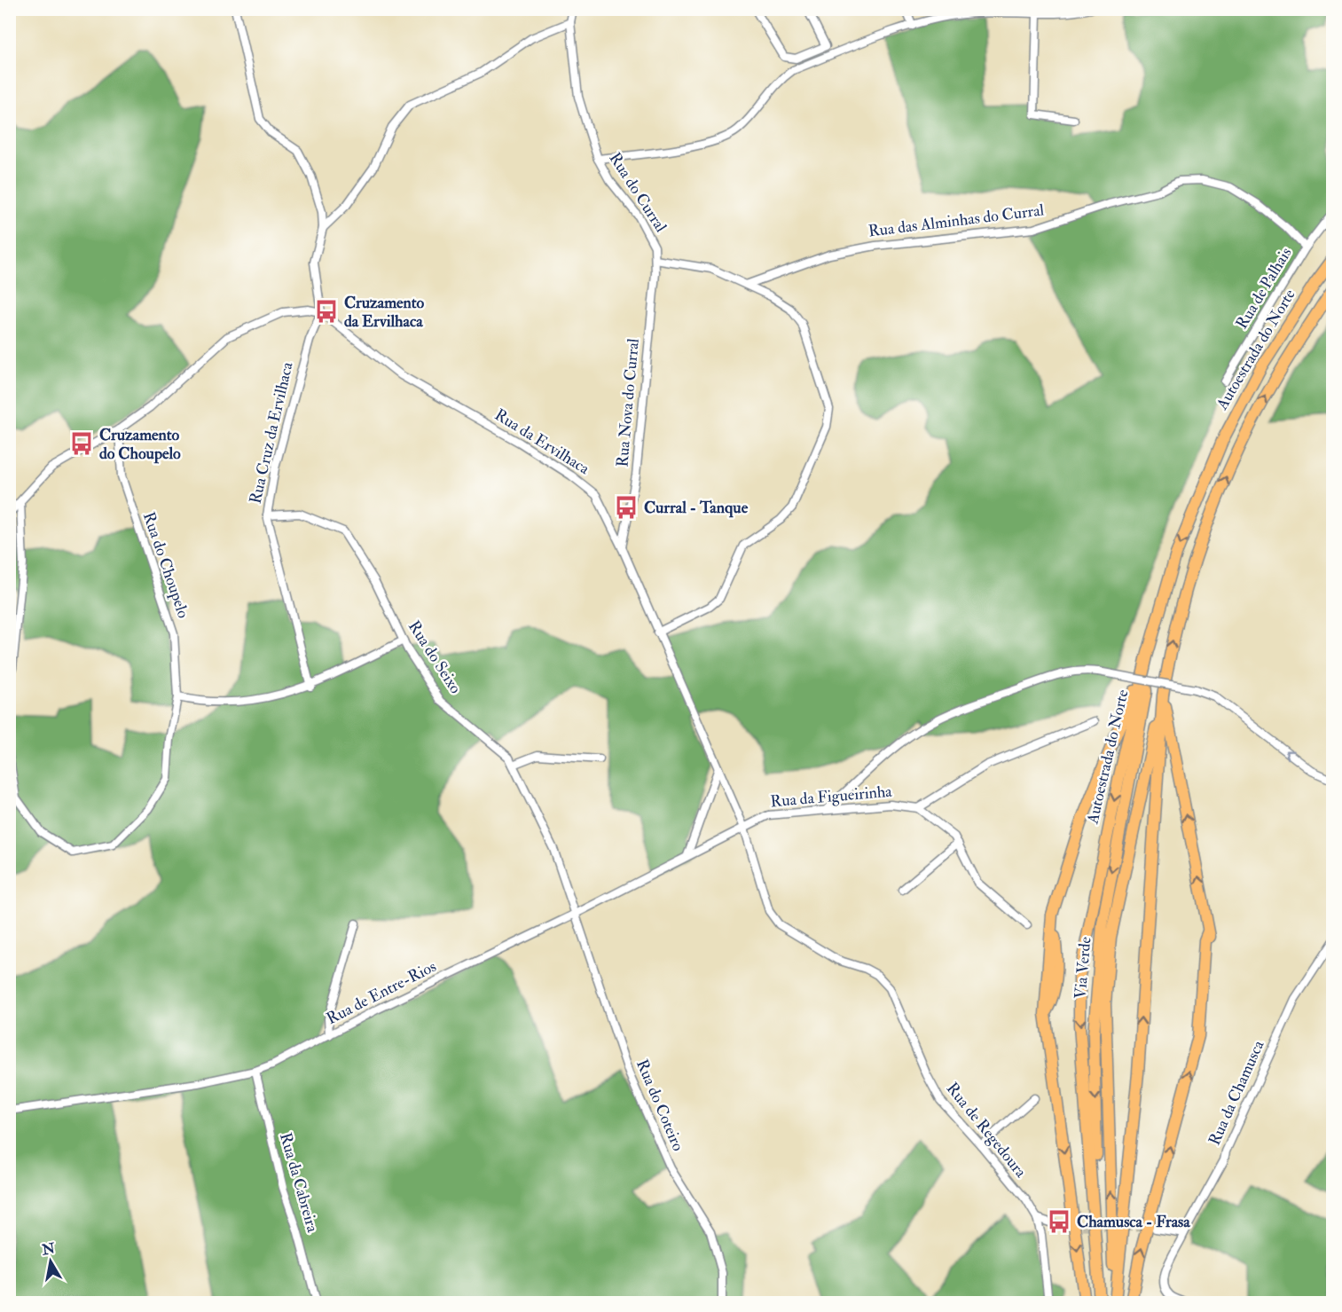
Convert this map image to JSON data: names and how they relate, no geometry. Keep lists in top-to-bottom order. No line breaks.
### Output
{"streets":{"highway":["Autoestrada do Norte","Via Verde"],"street":["Rua do Curral","Rua das Alminhas do Curral","Rua de Palhais","Rua Nova do Curral","Rua Cruz da Ervilhaca","Rua da Ervilhaca","Rua do Choupelo","Rua do Seixo","Rua da Figueirinha","Rua de Entre-Rios","Rua da Chamusca","Rua do Coteiro","Rua de Regedoura","Rua da Cabreira"]},"crossings":[["Rua do Curral","Rua das Alminhas do Curral"],["Rua do Curral","Rua Nova do Curral"],["Rua do Curral","Rua da Ervilhaca"],["Rua das Alminhas do Curral","Rua de Palhais"],["Autoestrada do Norte","Via Verde"],["Rua Nova do Curral","Rua da Ervilhaca"],["Rua Cruz da Ervilhaca","Rua da Ervilhaca"],["Rua Cruz da Ervilhaca","Rua do Seixo"],["Rua da Ervilhaca","Rua da Figueirinha"],["Rua da Ervilhaca","Rua de Entre-Rios"],["Rua da Ervilhaca","Rua de Regedoura"],["Rua do Seixo","Rua de Entre-Rios"],["Rua do Seixo","Rua do Coteiro"],["Rua da Figueirinha","Rua de Entre-Rios"],["Rua da Figueirinha","Rua de Regedoura"],["Rua de Entre-Rios","Rua do Coteiro"],["Rua de Entre-Rios","Rua de Regedoura"],["Rua de Entre-Rios","Rua da Cabreira"]],"places":{"bus stop":["Cruzamento da Ervilhaca","Cruzamento do Choupelo","Curral - Tanque","Chamusca - Frasa"]},"north":"top"}
